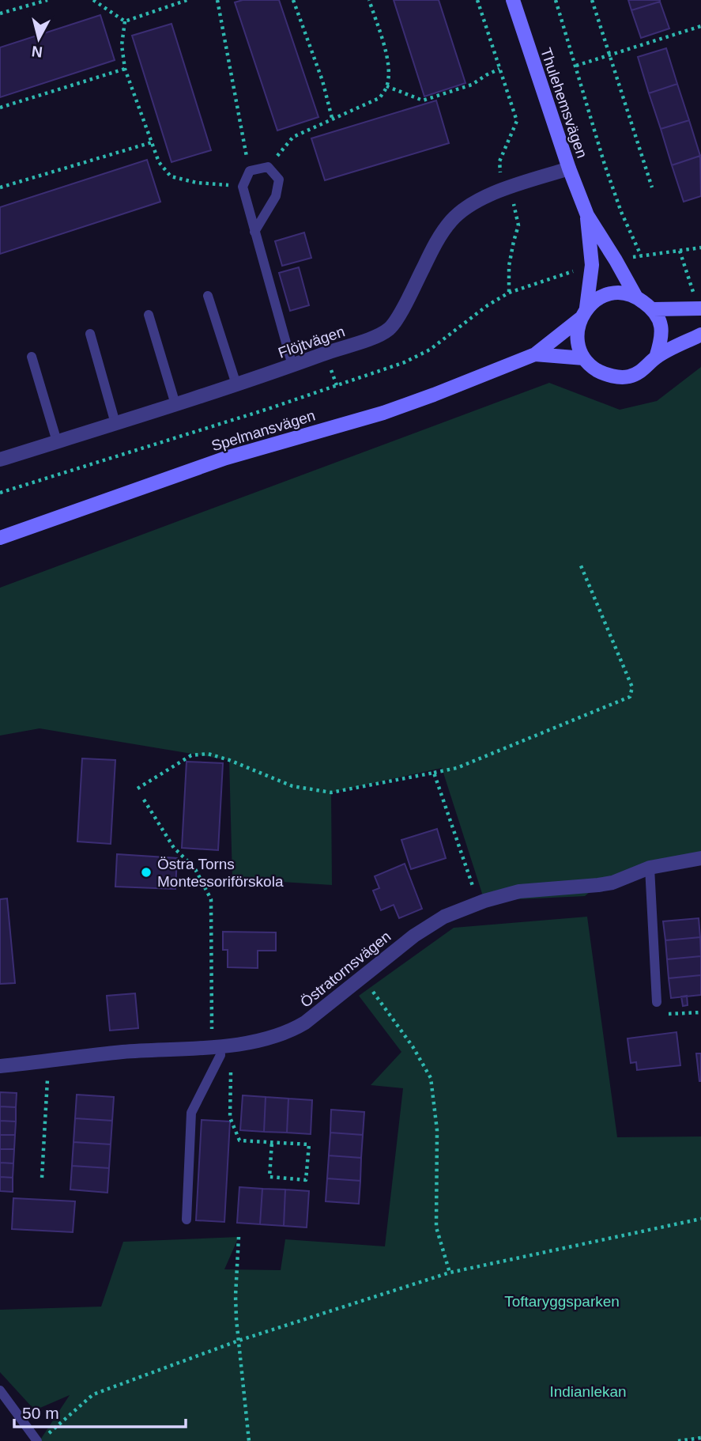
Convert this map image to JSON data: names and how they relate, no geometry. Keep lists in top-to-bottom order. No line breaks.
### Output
{"streets":{"main road":["Thulehemsvägen","Spelmansvägen"],"street":["Flöjtvägen","Östratornsvägen"]},"crossings":[["Thulehemsvägen","Flöjtvägen"],["Thulehemsvägen","Spelmansvägen"]],"parks":["Toftaryggsparken","Indianlekan"],"places":["Östra Torns Montessoriförskola"],"scale_bar":"50 m","north":"bottom"}
